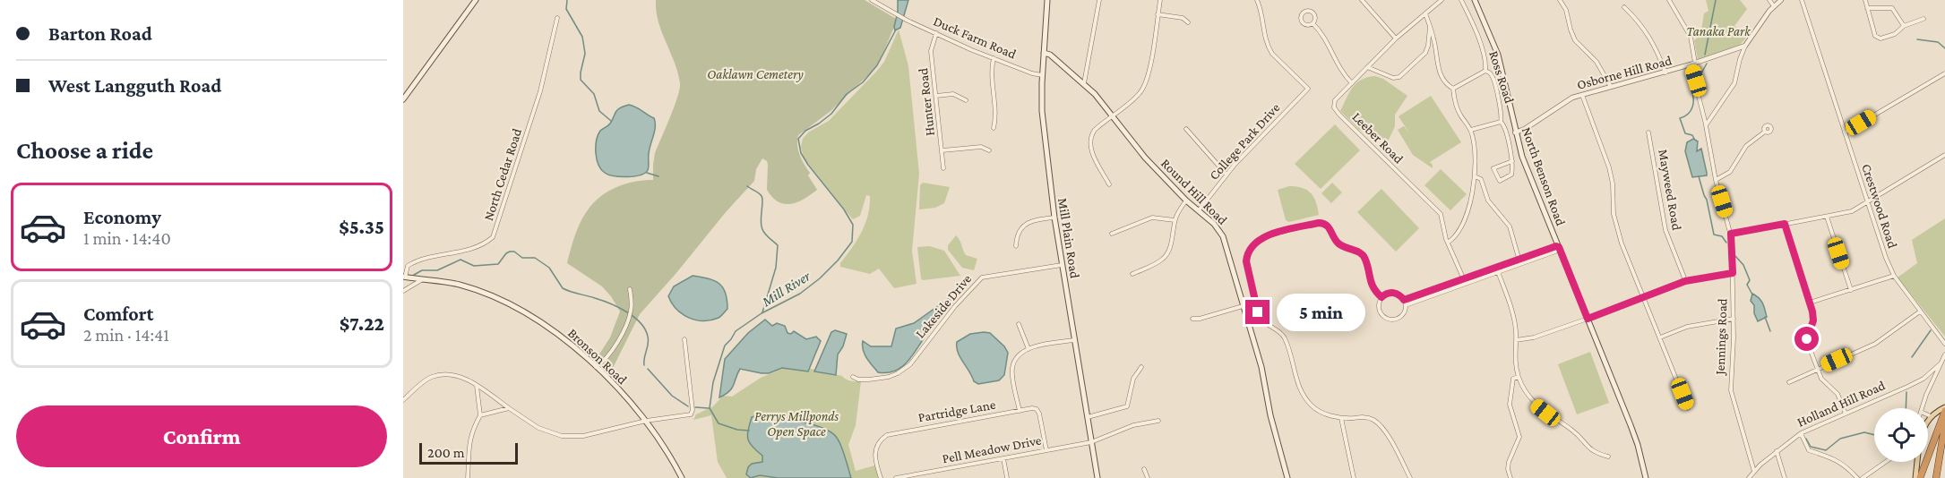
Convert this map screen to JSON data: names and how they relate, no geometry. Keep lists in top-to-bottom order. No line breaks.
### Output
{"streets":{"main road":["North Benson Road","Round Hill Road","Mill Plain Road","Bronson Road"],"street":["Duck Farm Road","Osborne Hill Road","Ross Road","Hunter Road","Leeber Road","College Park Drive","North Cedar Road","Mayweed Road","Crestwood Road","Lakeside Drive","Jennings Road","Holland Hill Road","Partridge Lane","Pell Meadow Drive"]},"crossings":[["Duck Farm Road","Hunter Road"],["Duck Farm Road","Mill Plain Road"],["Osborne Hill Road","North Benson Road"],["Osborne Hill Road","Jennings Road"],["College Park Drive","Round Hill Road"],["North Cedar Road","Bronson Road"],["Round Hill Road","Mill Plain Road"],["Mill Plain Road","Lakeside Drive"],["Mill Plain Road","Pell Meadow Drive"],["Jennings Road","Holland Hill Road"]],"water":["Mill River"],"parks":["Tanaka Park","Oaklawn Cemetery","Perrys Millponds Open Space"],"scale_bar":"200 m","page":{"banner":["Barton Road","West Langguth Road"],"heading":"Choose a ride","list":[{"name":"Economy","note":"1 min · 14:40","value":"$5.35"},{"name":"Comfort","note":"2 min · 14:41","value":"$7.22"}],"bubble":"5 min","buttons":"Confirm","scale":"200 m"}}
